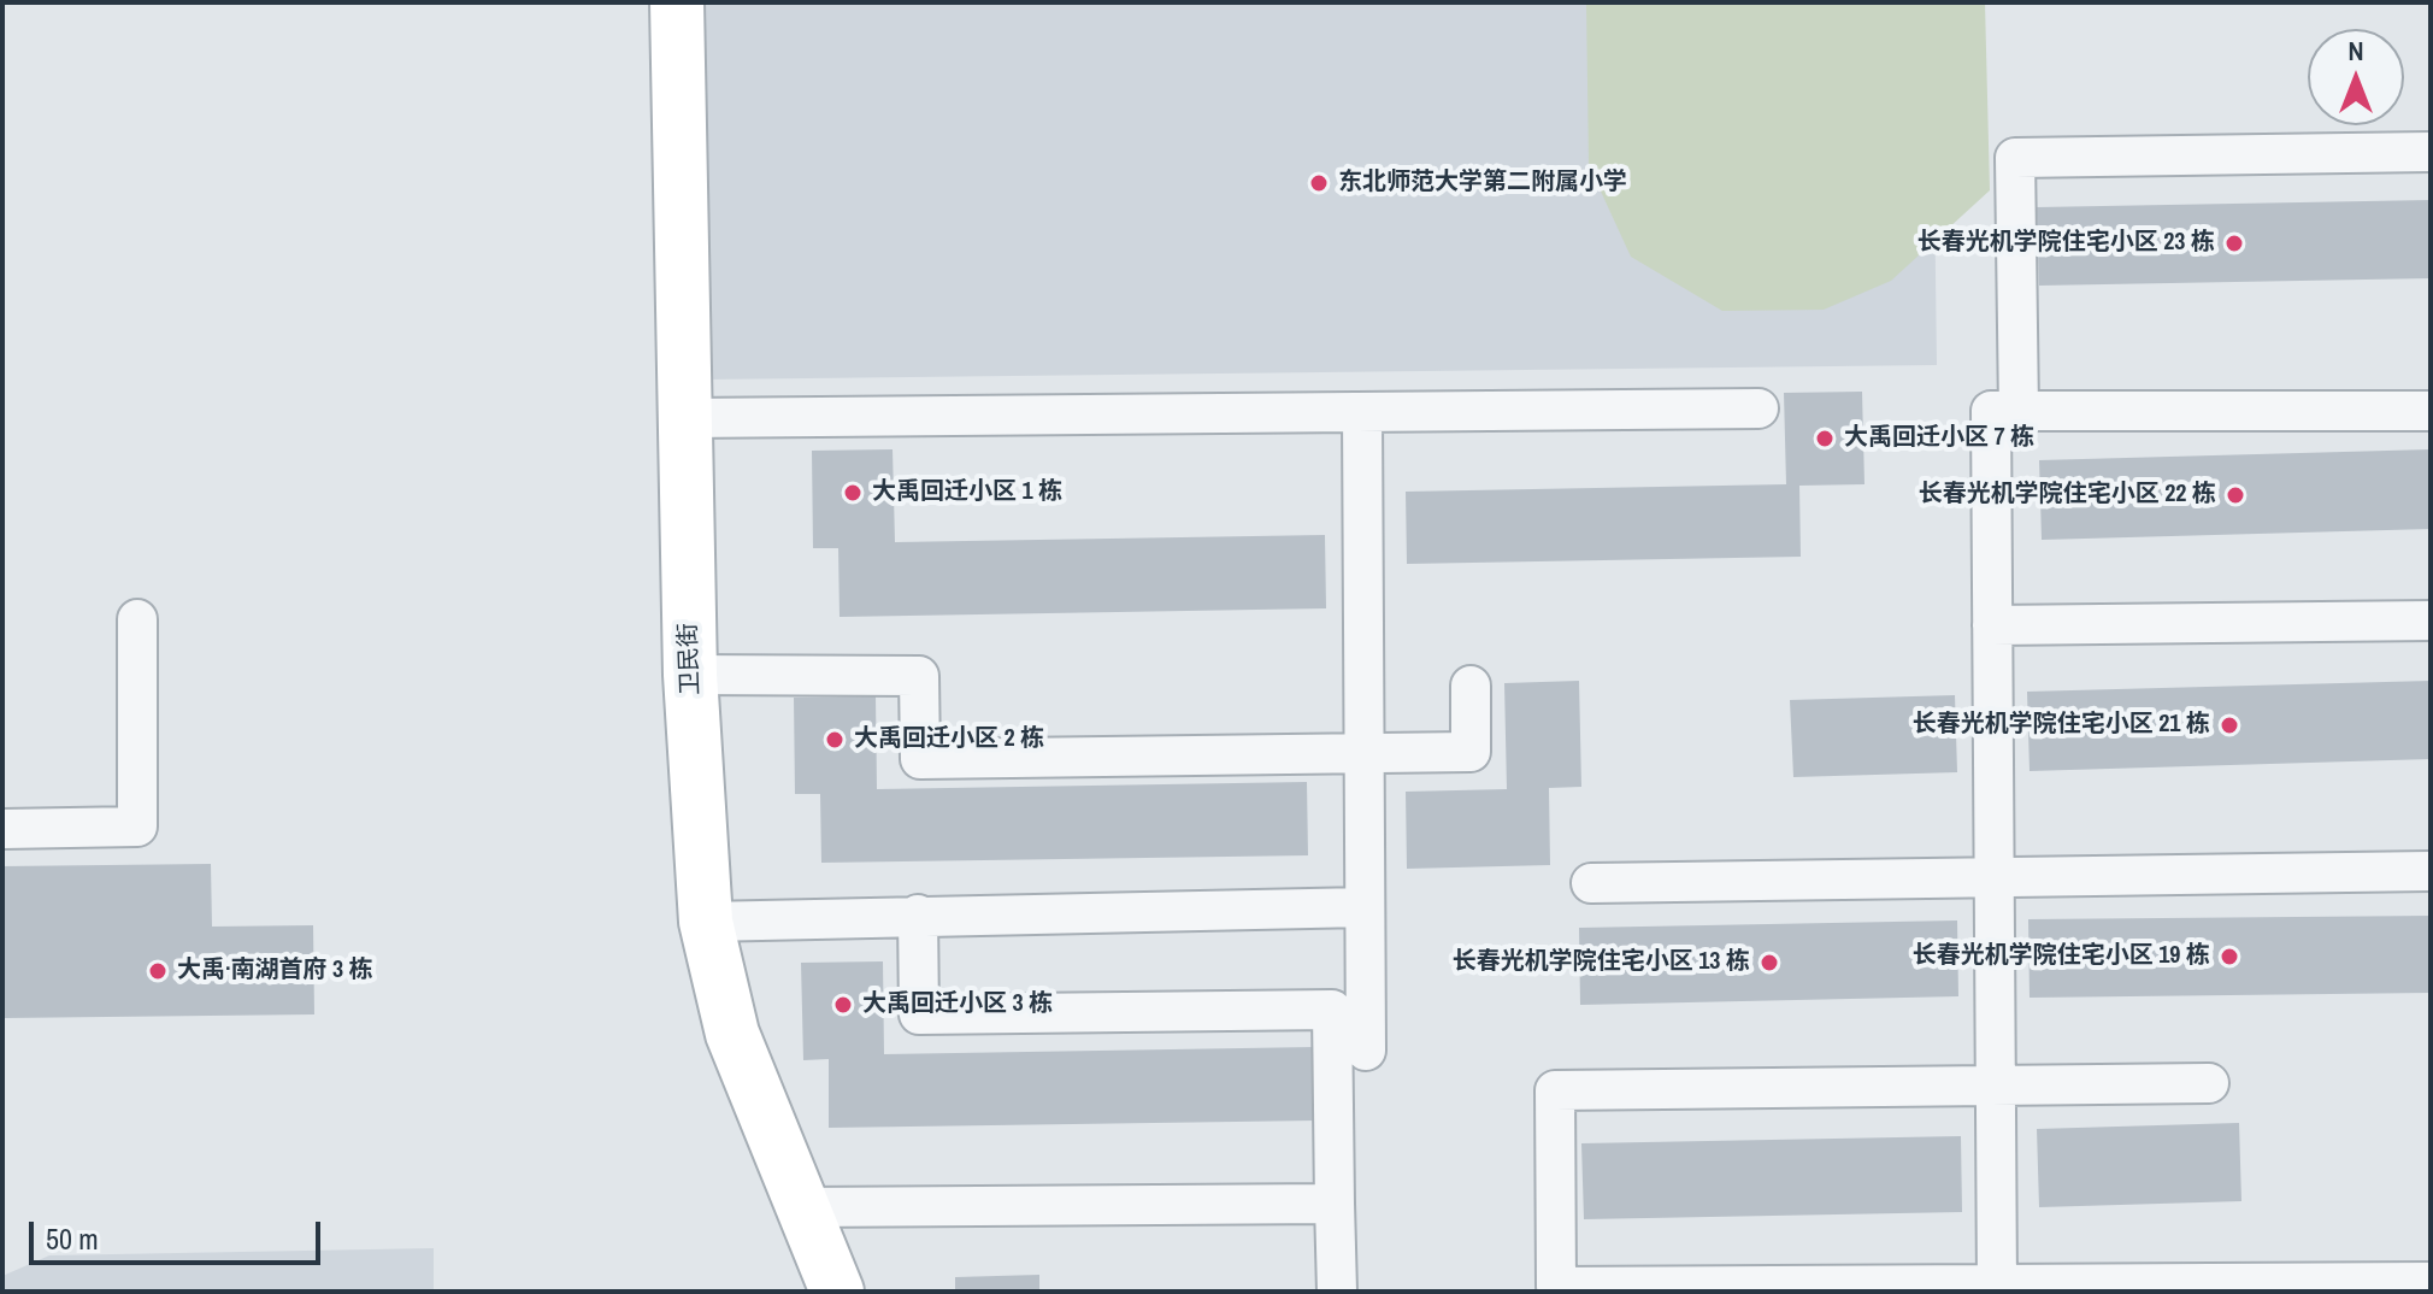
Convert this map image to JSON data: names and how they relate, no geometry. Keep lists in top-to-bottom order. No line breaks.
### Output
{"streets":{"street":["卫民街"]},"places":["东北师范大学第二附属小学","长春光机学院住宅小区 23 栋","大禹回迁小区 7 栋","大禹回迁小区 1 栋","长春光机学院住宅小区 22 栋","长春光机学院住宅小区 21 栋","大禹回迁小区 2 栋","长春光机学院住宅小区 19 栋","长春光机学院住宅小区 13 栋","大禹·南湖首府 3 栋","大禹回迁小区 3 栋"],"scale_bar":"50 m","north":"top"}
